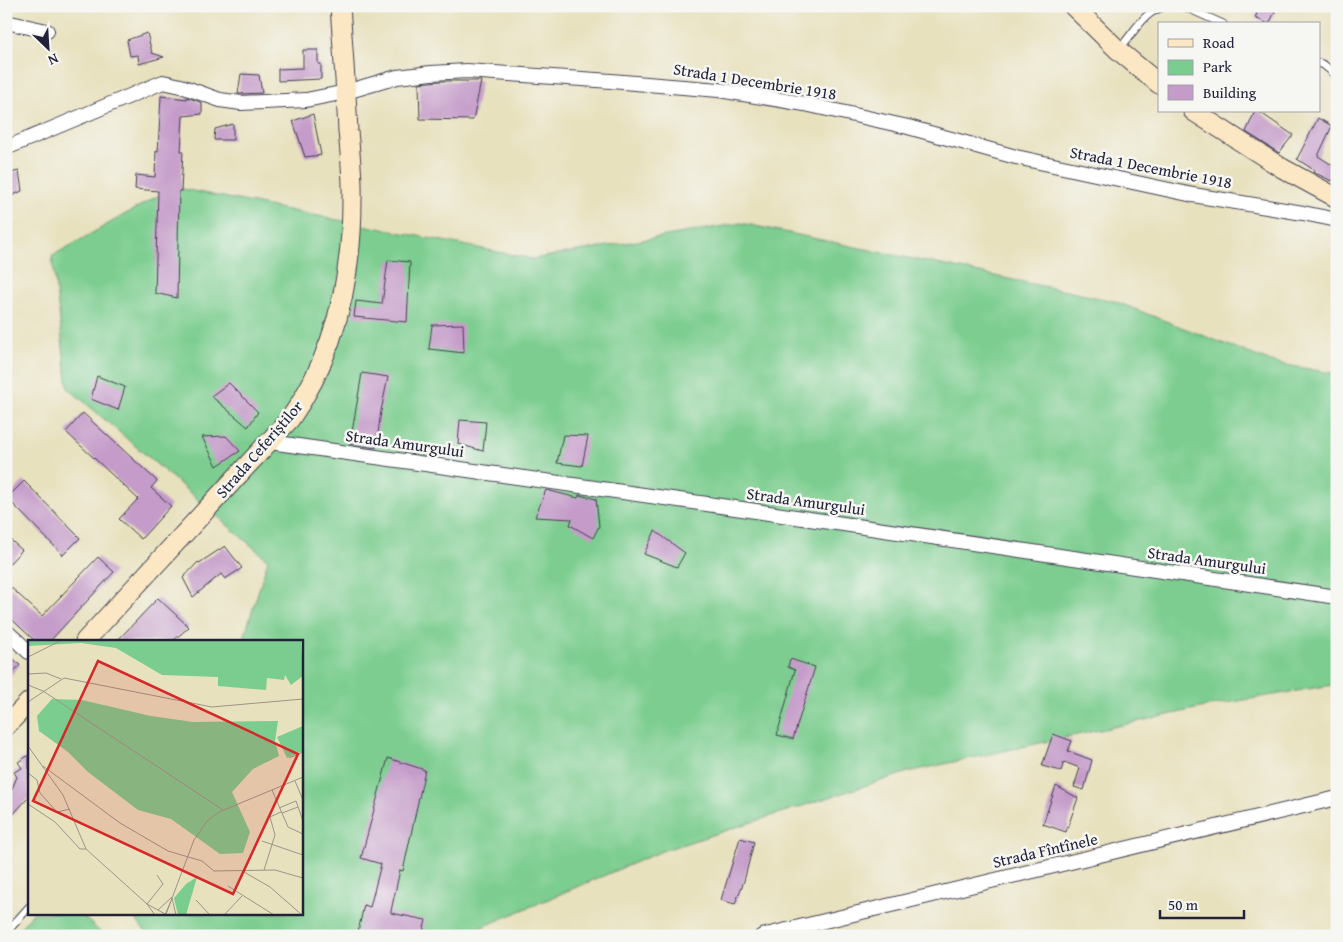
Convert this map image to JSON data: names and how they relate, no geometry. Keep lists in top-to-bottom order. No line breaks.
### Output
{"streets":{"street":["Strada 1 Decembrie 1918","Strada Amurgului","Strada Ceferiștilor","Strada Fîntînele"]},"crossings":[["Strada 1 Decembrie 1918","Strada Ceferiștilor"],["Strada Amurgului","Strada Ceferiștilor"]],"legend":["Road","Park","Building"],"scale_bar":"50 m","north":"bottom right"}
